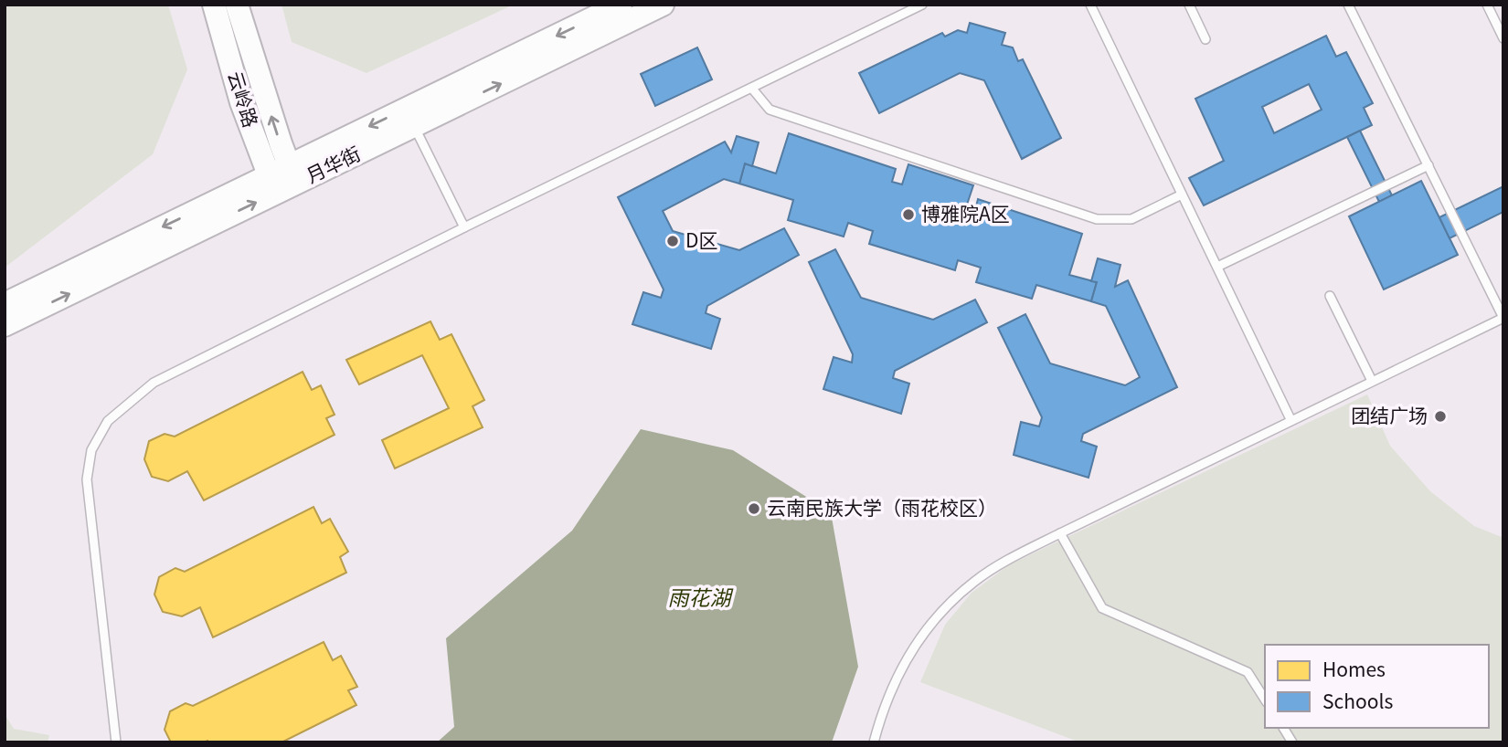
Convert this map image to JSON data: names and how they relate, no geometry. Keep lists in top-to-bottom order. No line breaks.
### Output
{"streets":{"street":["云岭路","月华街"]},"crossings":[["云岭路","月华街"]],"water":["雨花湖"],"places":["博雅院A区","D区","团结广场","云南民族大学（雨花校区）"],"legend":["Homes","Schools"]}
